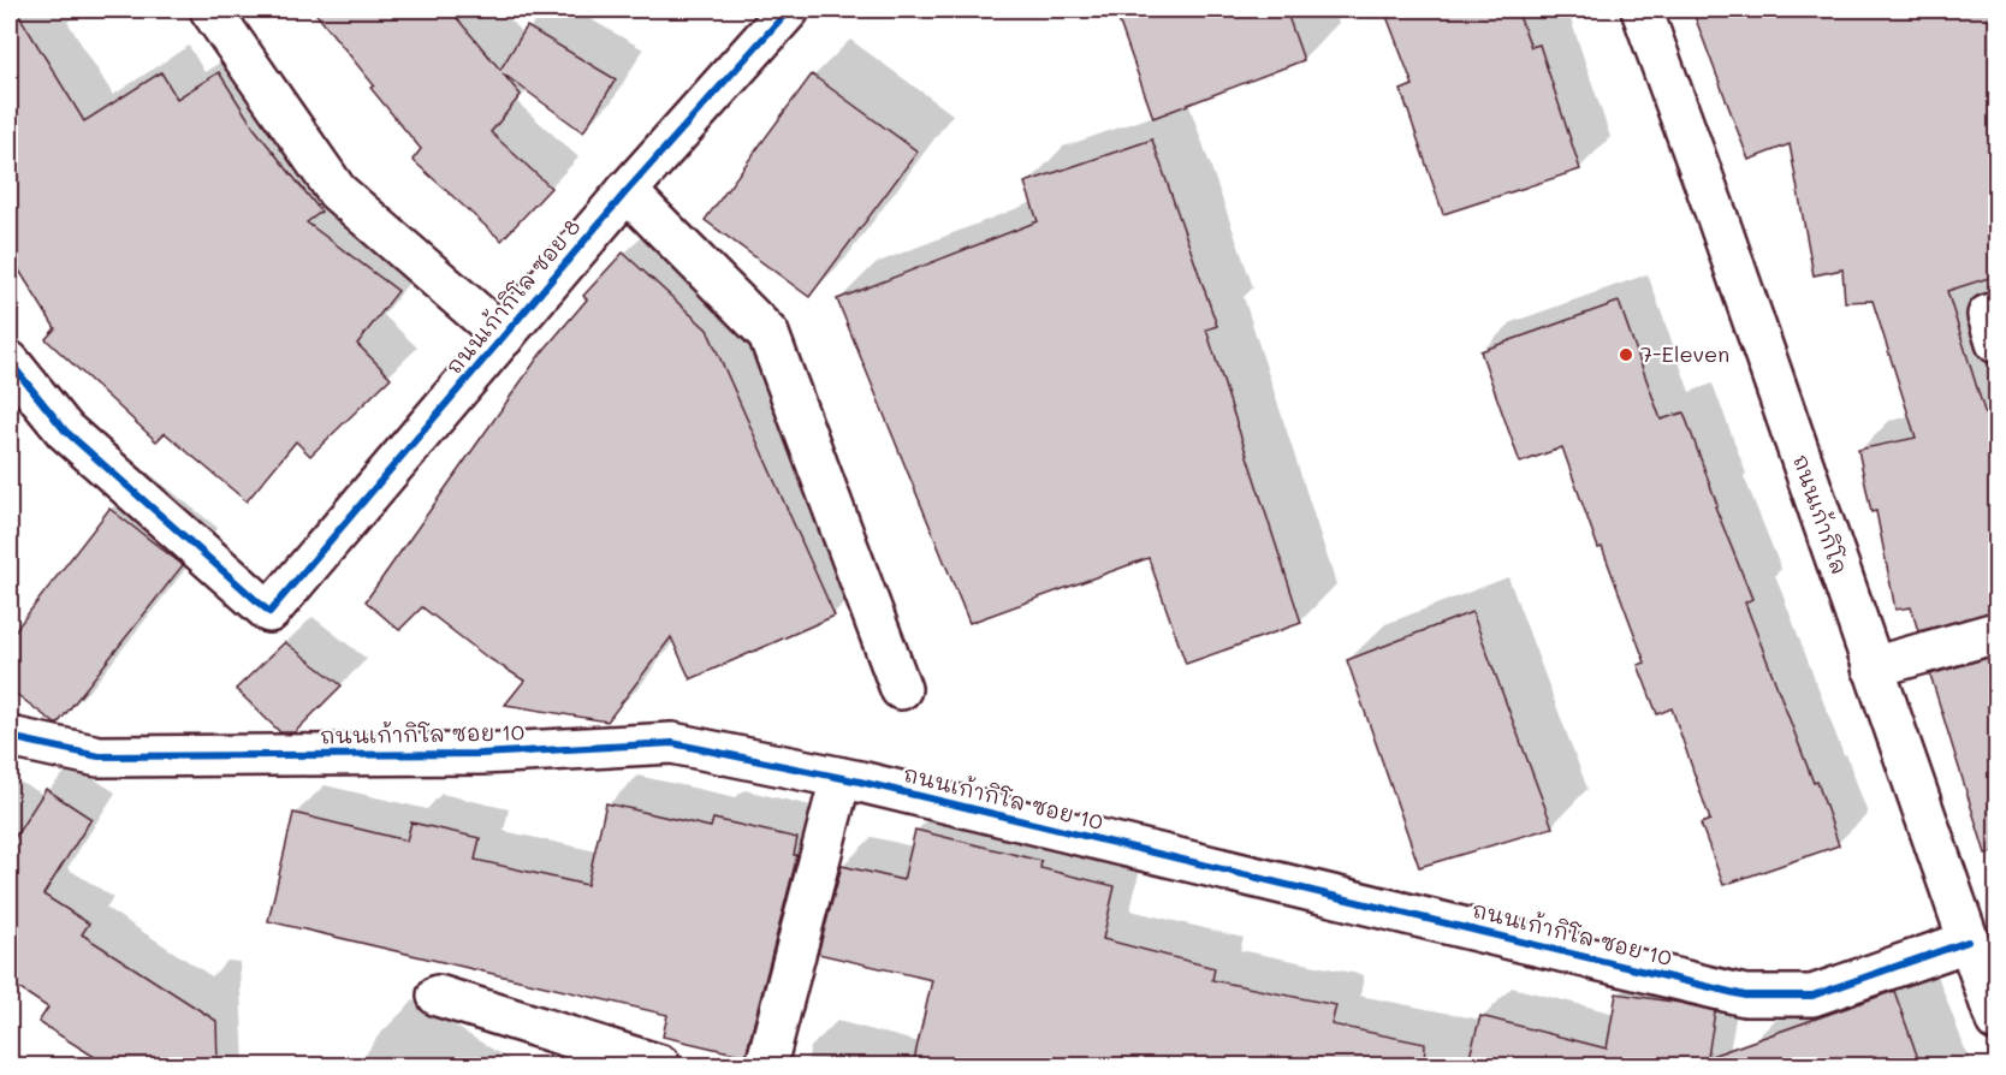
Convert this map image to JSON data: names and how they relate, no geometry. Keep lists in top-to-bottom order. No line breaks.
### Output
{"streets":{"street":["ถนนเก้ากิโล ซอย 8","ถนนเก้ากิโล","ถนนเก้ากิโล ซอย 10"]},"crossings":[["ถนนเก้ากิโล","ถนนเก้ากิโล ซอย 10"]],"places":["7-Eleven"]}
